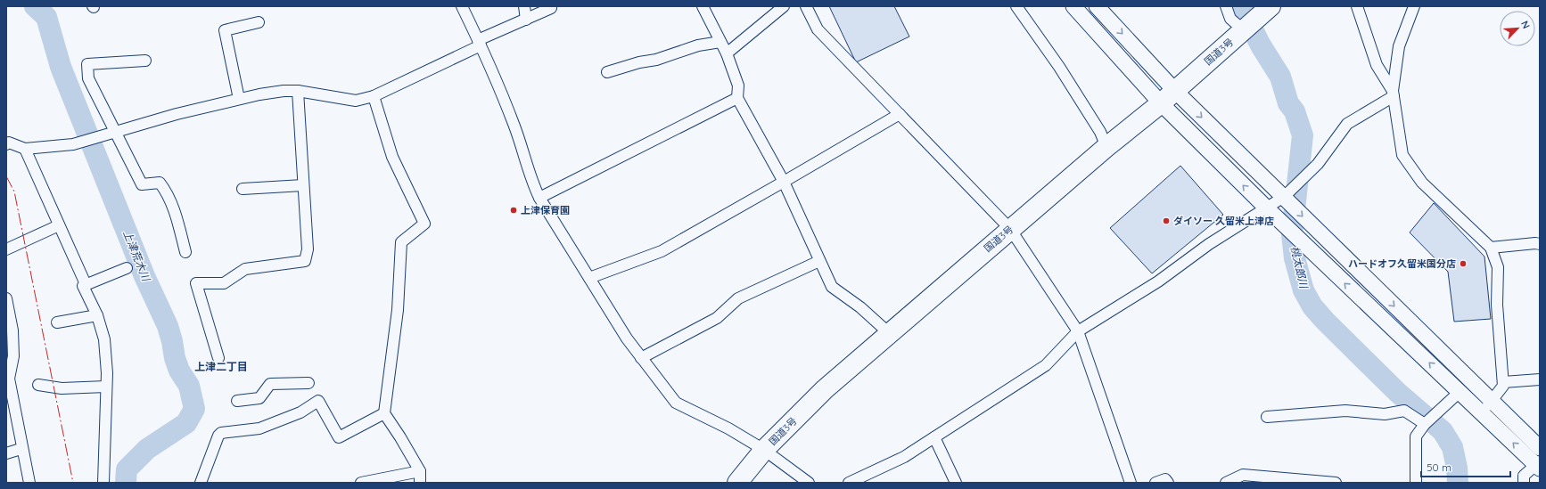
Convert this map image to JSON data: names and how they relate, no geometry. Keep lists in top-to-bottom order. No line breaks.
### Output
{"streets":{"highway":["国道3号"]},"districts":["上津二丁目"],"water":["上津荒木川","桃太郎川"],"places":["上津保育園","ダイソー 久留米上津店","ハードオフ久留米国分店"],"scale_bar":"50 m","north":"top right"}
